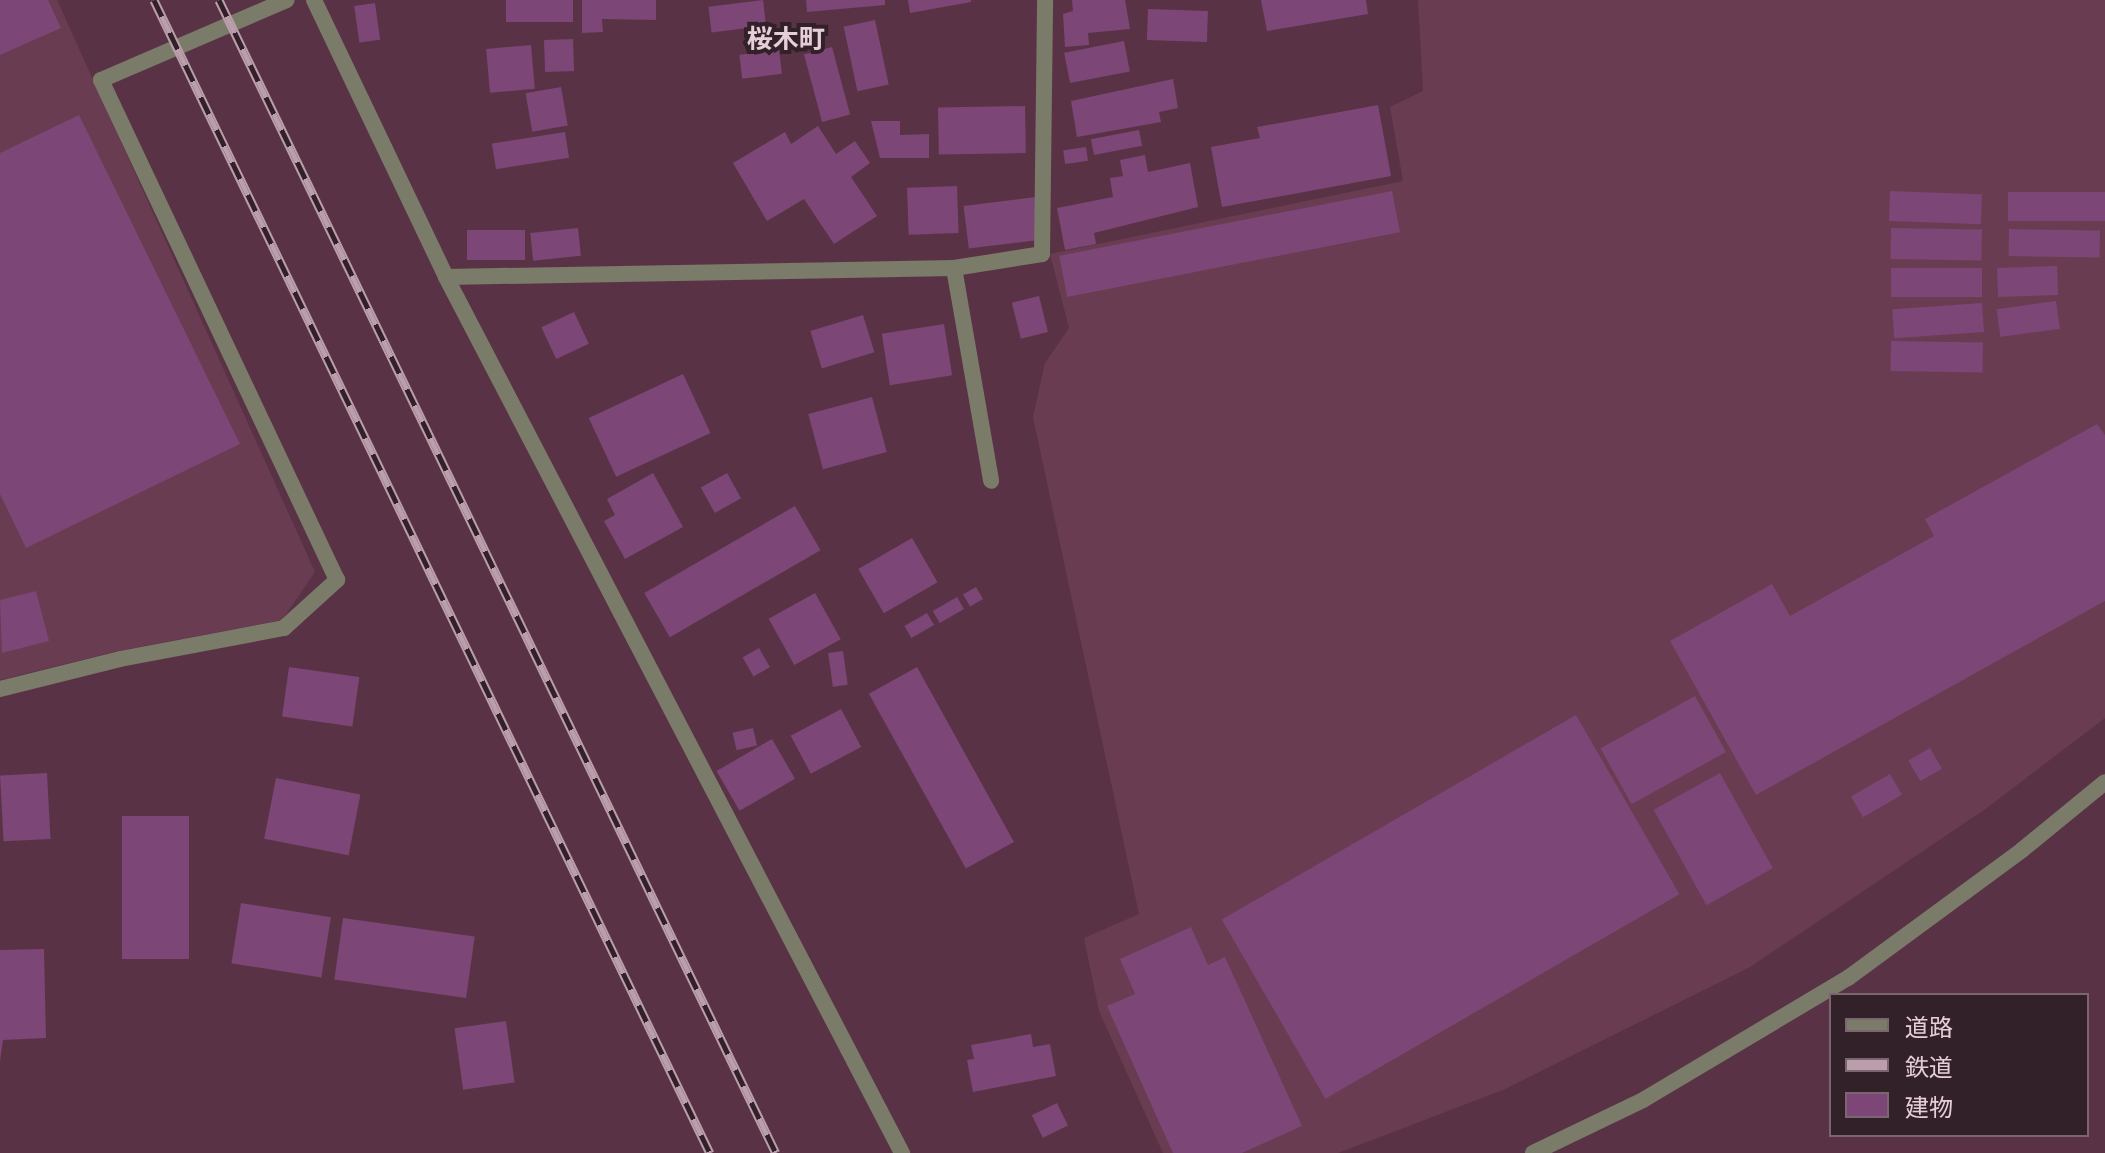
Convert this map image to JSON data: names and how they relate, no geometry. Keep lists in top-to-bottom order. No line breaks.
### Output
{"districts":["桜木町"],"legend":["道路","鉄道","建物"]}
